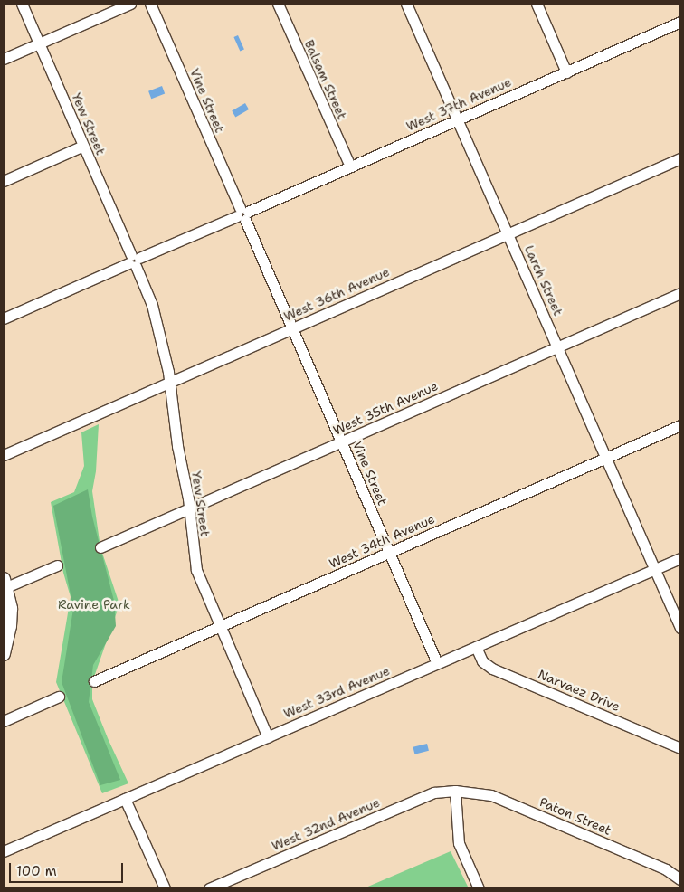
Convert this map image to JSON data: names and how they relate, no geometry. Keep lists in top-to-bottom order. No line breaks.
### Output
{"streets":{"street":["Balsam Street","Vine Street","West 37th Avenue","Yew Street","Larch Street","West 36th Avenue","West 35th Avenue","West 34th Avenue","Narvaez Drive","West 33rd Avenue","Paton Street","West 32nd Avenue"]},"crossings":[["Balsam Street","West 37th Avenue"],["Vine Street","West 37th Avenue"],["Vine Street","West 36th Avenue"],["Vine Street","West 35th Avenue"],["Vine Street","West 34th Avenue"],["Vine Street","West 33rd Avenue"],["West 37th Avenue","Yew Street"],["West 37th Avenue","Larch Street"],["Yew Street","West 36th Avenue"],["Yew Street","West 35th Avenue"],["Yew Street","West 34th Avenue"],["Yew Street","West 33rd Avenue"],["Larch Street","West 36th Avenue"],["Larch Street","West 35th Avenue"],["Larch Street","West 34th Avenue"],["Larch Street","West 33rd Avenue"],["Narvaez Drive","West 33rd Avenue"],["Paton Street","West 32nd Avenue"]],"parks":["Ravine Park"],"scale_bar":"100 m"}
